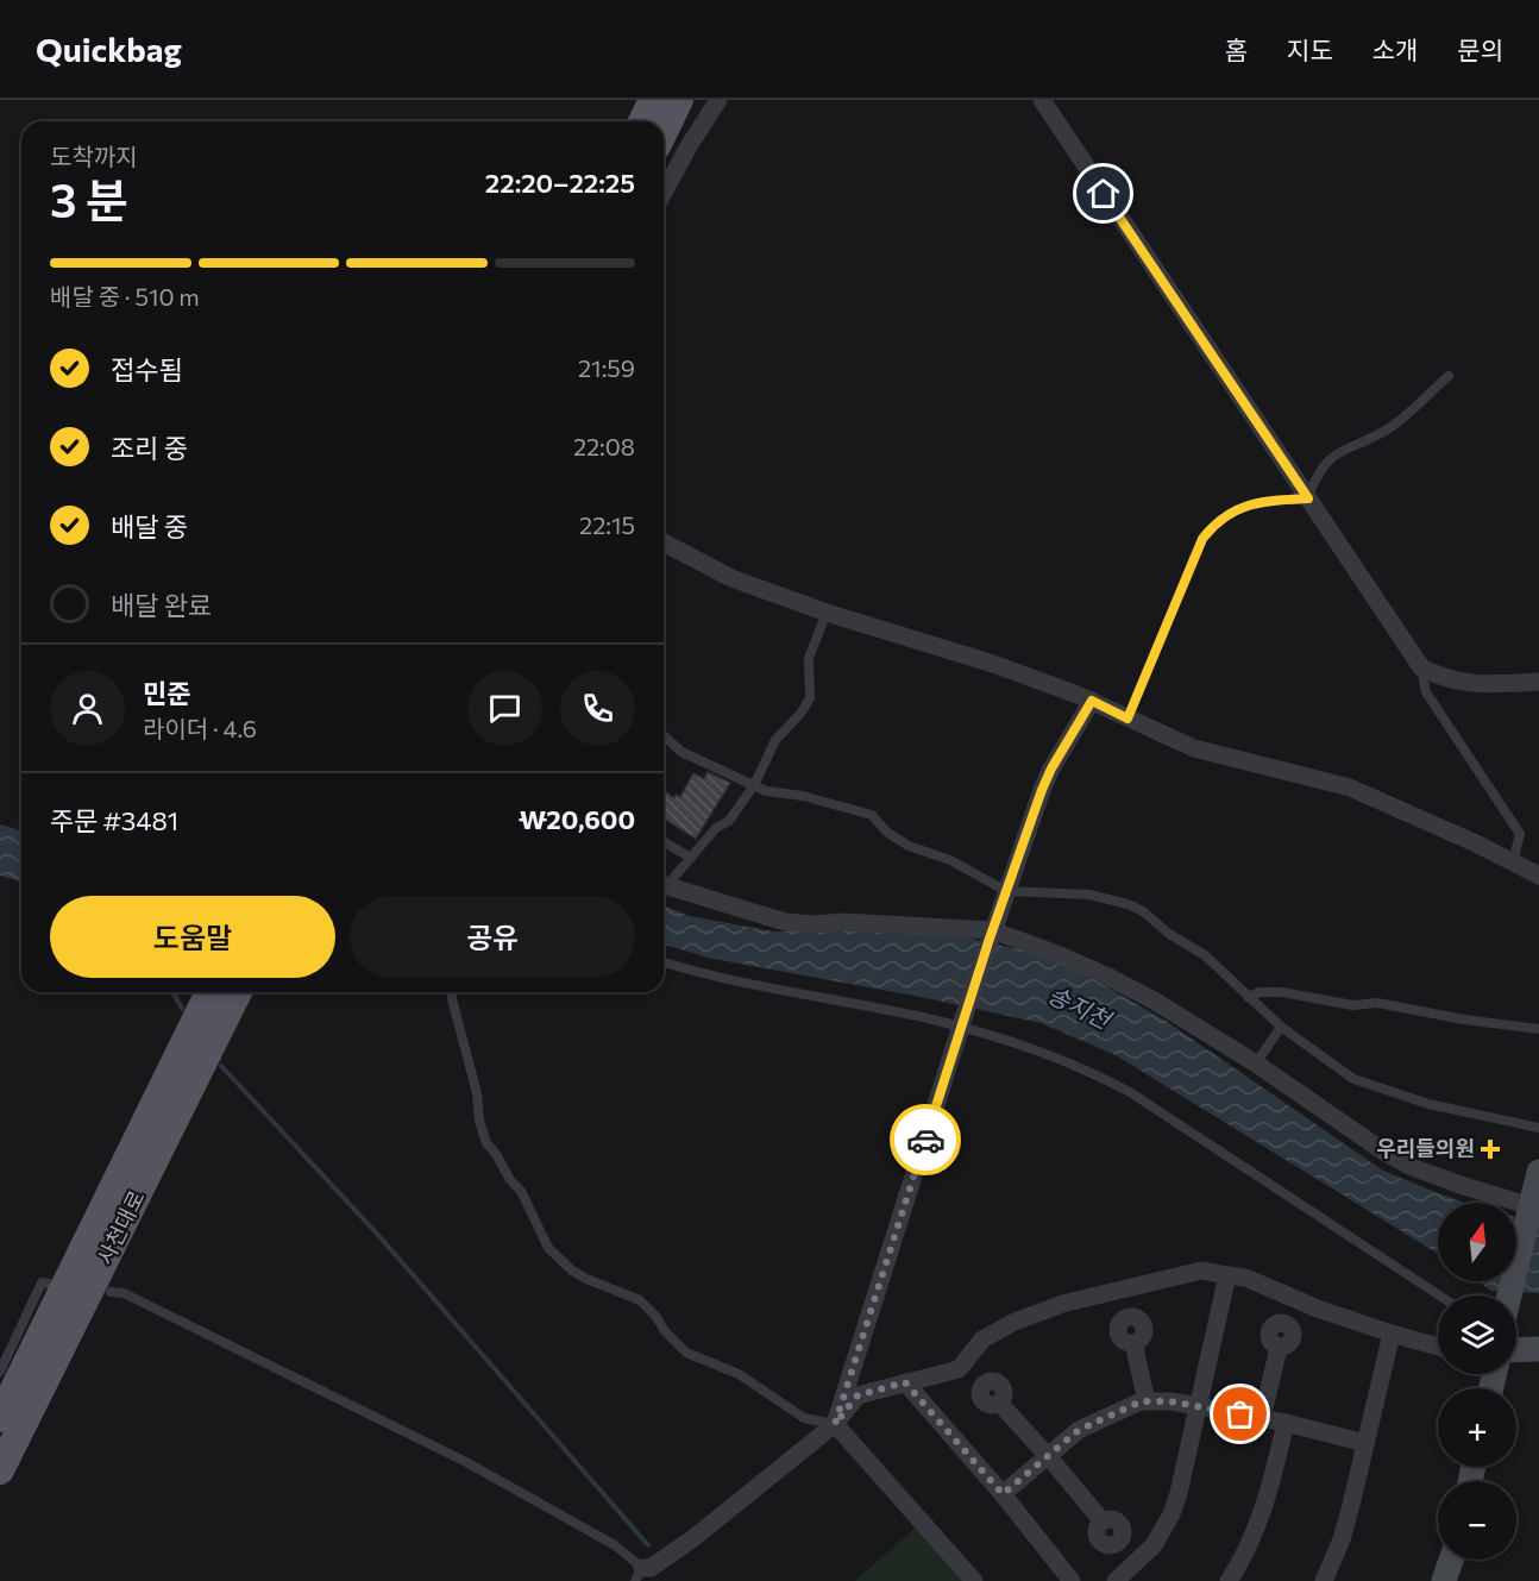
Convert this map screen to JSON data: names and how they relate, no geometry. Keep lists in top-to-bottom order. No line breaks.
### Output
{"streets":{"main road":["사천대로"]},"water":["송지천"],"places":{"health":["우리들의원"]},"north":"top","page":{"header":"Quickbag","nav":["홈","지도","소개","문의"],"heading":["3 분","도착까지","22:20–22:25"],"panel":["민준","라이더 · 4.6","주문 #3481","₩20,600"],"bar":"배달 중 · 510 m","list":[["접수됨","21:59"],["조리 중","22:08"],["배달 중","22:15"],"배달 완료"],"buttons":["도움말","공유"],"map_buttons":["+","−"]}}
